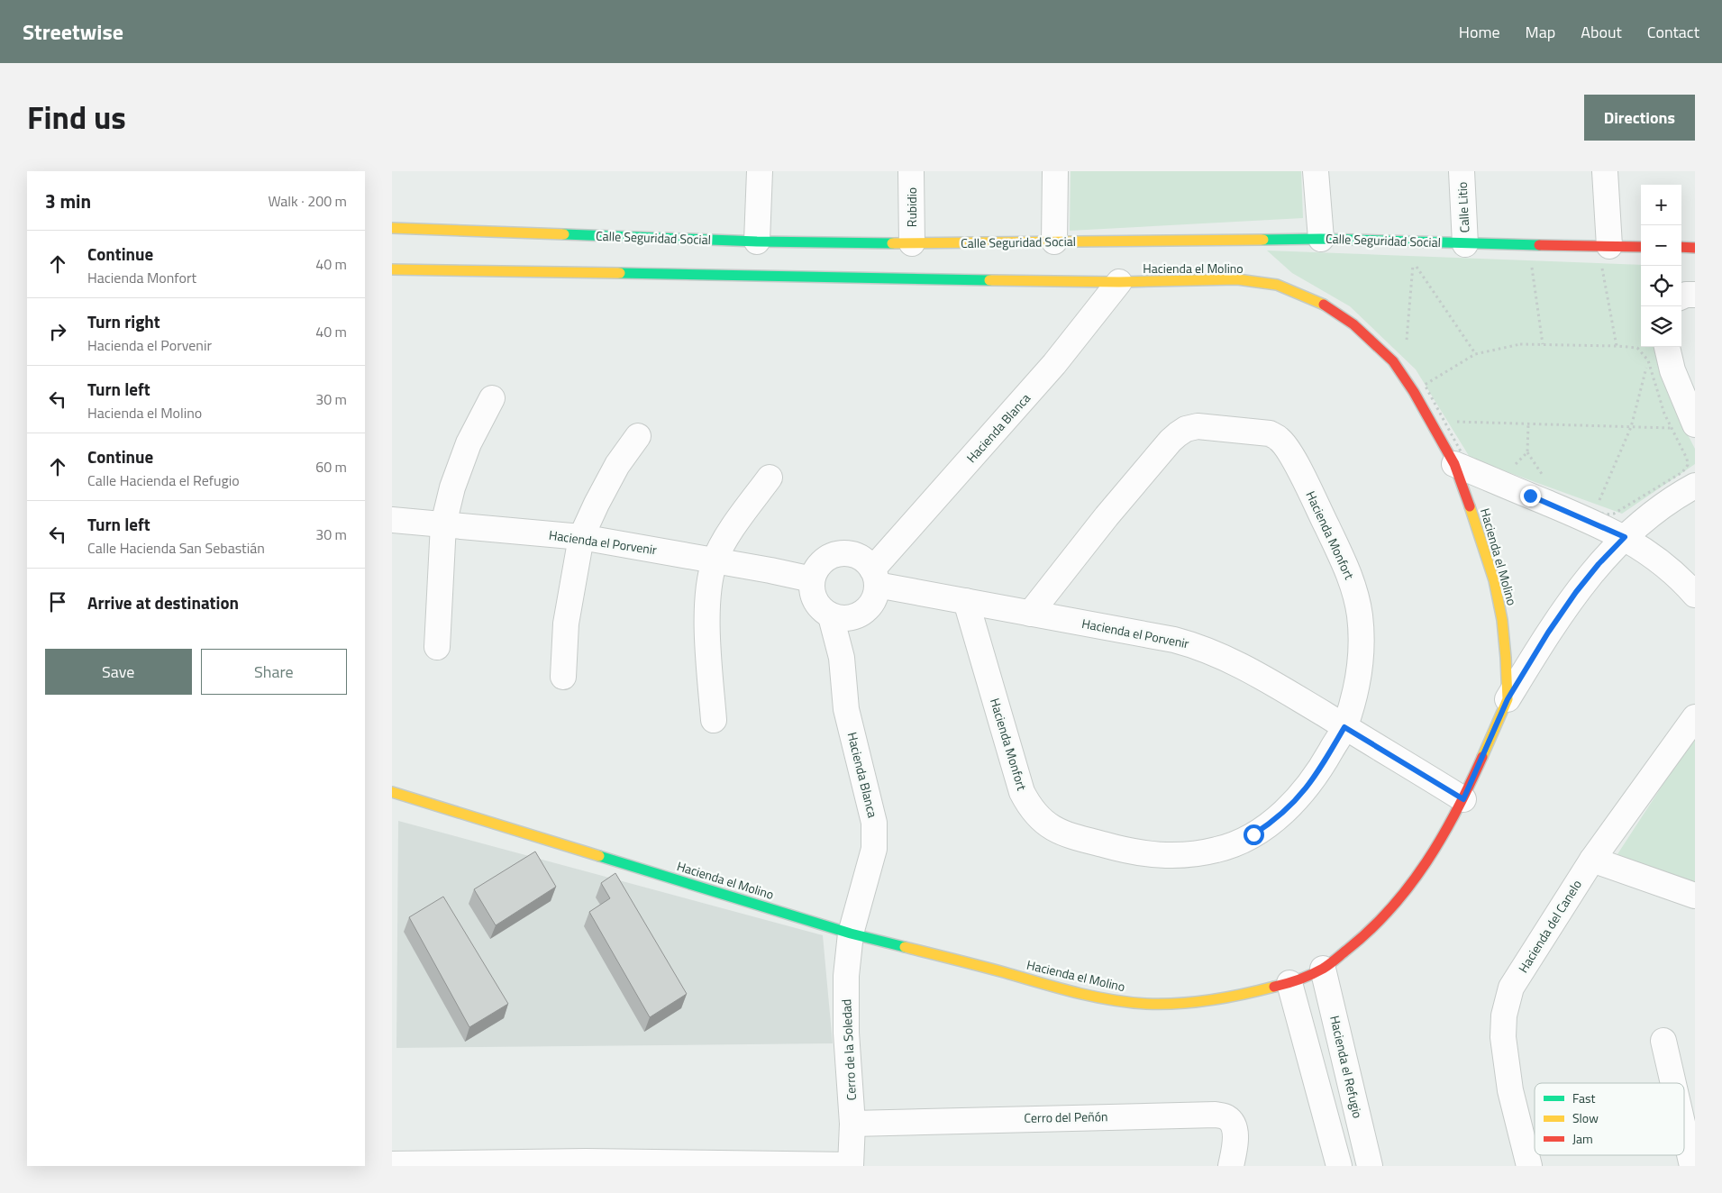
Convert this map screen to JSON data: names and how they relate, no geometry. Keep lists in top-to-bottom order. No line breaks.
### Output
{"streets":{"street":["Rubidio","Calle Litio","Calle Seguridad Social","Hacienda el Molino","Hacienda Blanca","Hacienda Monfort","Hacienda el Porvenir","Hacienda del Canelo","Cerro de la Soledad","Hacienda el Refugio","Cerro del Peñón"]},"crossings":[["Rubidio","Calle Seguridad Social"],["Calle Litio","Calle Seguridad Social"],["Hacienda el Molino","Hacienda Blanca"],["Hacienda el Molino","Hacienda el Porvenir"],["Hacienda el Molino","Cerro de la Soledad"],["Hacienda el Molino","Hacienda el Refugio"],["Hacienda Blanca","Hacienda el Porvenir"],["Hacienda Blanca","Cerro de la Soledad"],["Hacienda Monfort","Hacienda el Porvenir"],["Cerro de la Soledad","Cerro del Peñón"]],"legend":["Fast","Slow","Jam"],"page":{"header":"Streetwise","nav":["Home","Map","About","Contact"],"title":"Find us","buttons":["Directions",["Save","Share"]],"heading":["3 min","Walk · 200 m"],"map_buttons":["+","−"],"list":[["Continue","Hacienda Monfort","40 m"],["Turn right","Hacienda el Porvenir","40 m"],["Turn left","Hacienda el Molino","30 m"],["Continue","Calle Hacienda el Refugio","60 m"],["Turn left","Calle Hacienda San Sebastián","30 m"],"Arrive at destination"]}}
